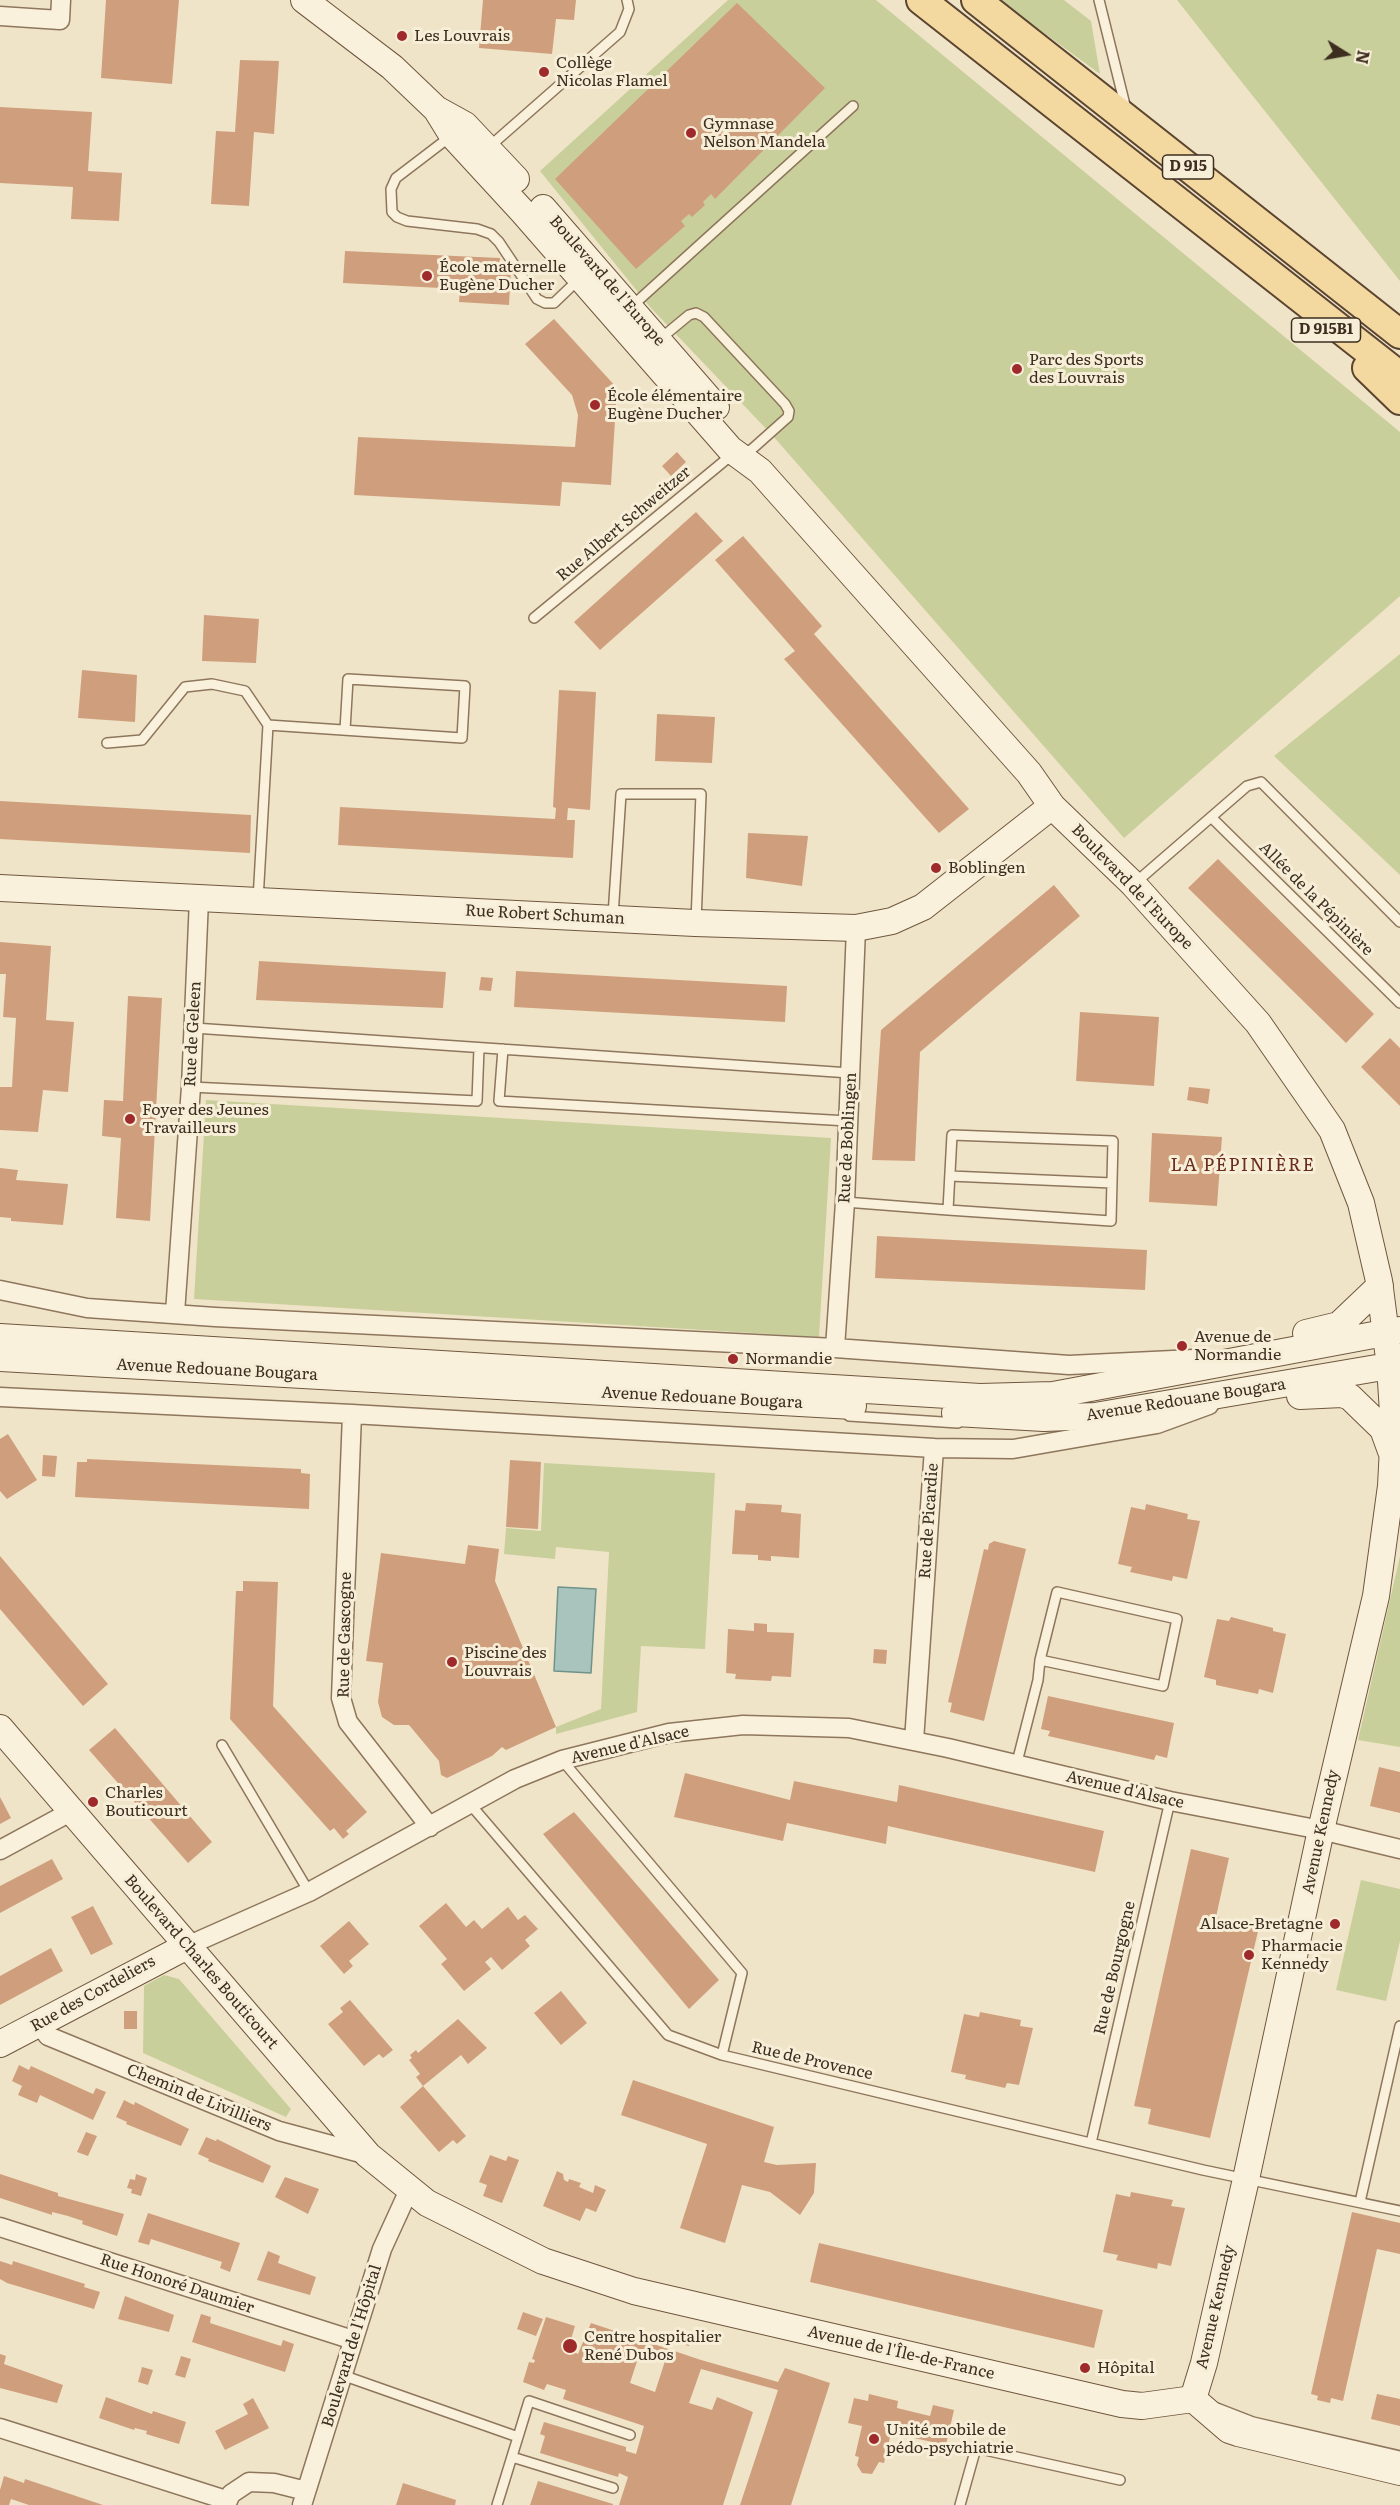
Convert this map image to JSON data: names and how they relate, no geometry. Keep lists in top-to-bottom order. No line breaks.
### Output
{"streets":{"main road":["D 915","D 915B1"],"street":["Boulevard de l'Europe","Rue Robert Schuman","Rue de Geleen","Rue de Boblingen","Avenue Redouane Bougara","Rue de Picardie","Rue de Gascogne","Avenue d'Alsace","Avenue Kennedy","Boulevard Charles Bouticourt","Rue des Cordeliers","Chemin de Livilliers","Rue Honoré Daumier","Boulevard de l'Hôpital","Avenue de l'Île-de-France"],"lane":["Rue Albert Schweitzer","Allée de la Pépinière","Rue de Bourgogne","Rue de Provence"]},"crossings":[["D 915","D 915B1"],["Boulevard de l'Europe","Rue Albert Schweitzer"],["Boulevard de l'Europe","Rue Robert Schuman"],["Boulevard de l'Europe","Avenue Redouane Bougara"],["Boulevard de l'Europe","Avenue Kennedy"],["Rue Robert Schuman","Rue de Geleen"],["Rue Robert Schuman","Rue de Boblingen"],["Rue de Geleen","Avenue Redouane Bougara"],["Rue de Boblingen","Avenue Redouane Bougara"],["Avenue Redouane Bougara","Rue de Picardie"],["Avenue Redouane Bougara","Avenue Kennedy"],["Rue de Picardie","Avenue d'Alsace"],["Rue de Gascogne","Avenue d'Alsace"],["Avenue d'Alsace","Avenue Kennedy"],["Avenue d'Alsace","Boulevard Charles Bouticourt"],["Avenue d'Alsace","Rue de Bourgogne"],["Avenue d'Alsace","Rue des Cordeliers"],["Avenue d'Alsace","Rue de Provence"],["Avenue Kennedy","Rue de Provence"],["Avenue Kennedy","Avenue de l'Île-de-France"],["Boulevard Charles Bouticourt","Rue des Cordeliers"],["Boulevard Charles Bouticourt","Chemin de Livilliers"],["Boulevard Charles Bouticourt","Boulevard de l'Hôpital"],["Boulevard Charles Bouticourt","Avenue de l'Île-de-France"],["Rue de Bourgogne","Rue de Provence"],["Rue des Cordeliers","Chemin de Livilliers"],["Rue Honoré Daumier","Boulevard de l'Hôpital"],["Boulevard de l'Hôpital","Avenue de l'Île-de-France"]],"districts":["LA PÉPINIÈRE"],"places":["Les Louvrais","Collège Nicolas Flamel","Gymnase Nelson Mandela","École maternelle Eugène Ducher","Parc des Sports des Louvrais","École élémentaire Eugène Ducher","Boblingen","Foyer des Jeunes Travailleurs","Avenue de Normandie","Normandie","Piscine des Louvrais","Charles Bouticourt","Alsace-Bretagne","Pharmacie Kennedy","Centre hospitalier René Dubos","Hôpital","Unité mobile de pédo-psychiatrie"],"north":"right"}
